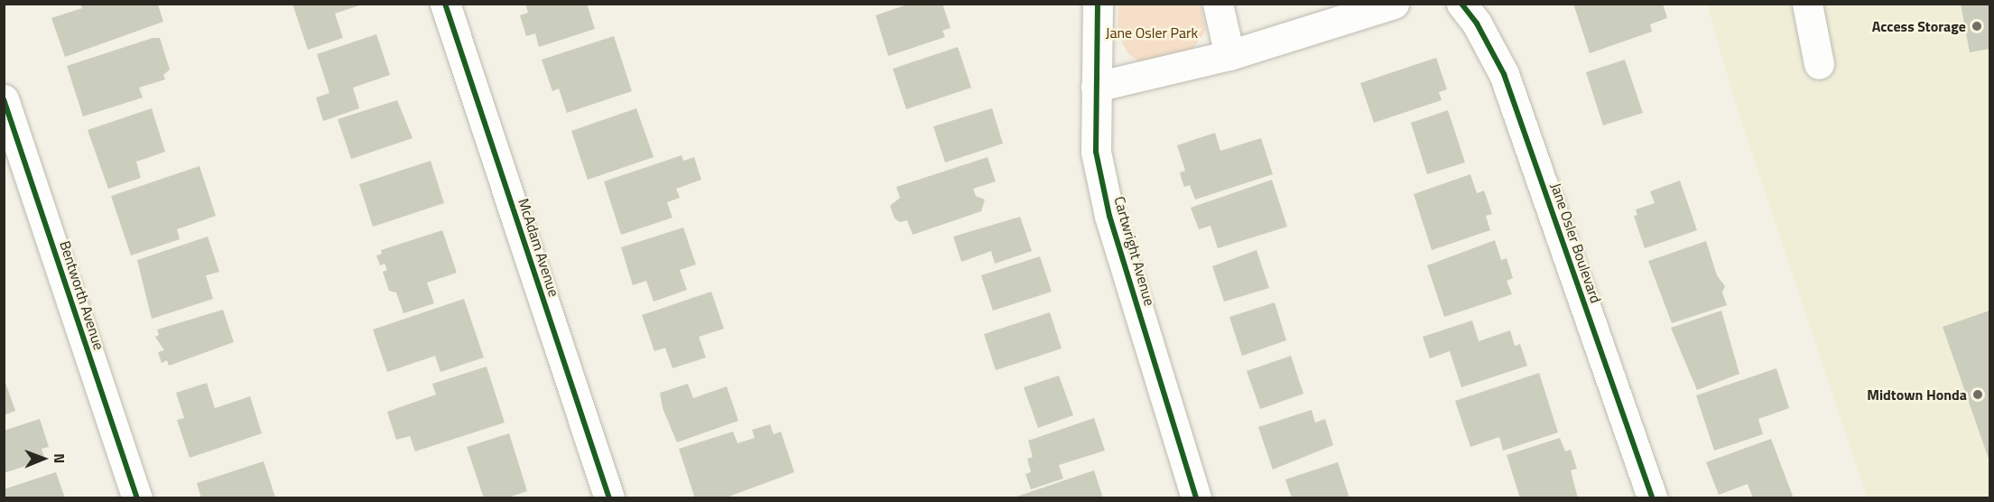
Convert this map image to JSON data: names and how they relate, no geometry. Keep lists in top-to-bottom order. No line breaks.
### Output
{"streets":{"street":["Jane Osler Boulevard","McAdam Avenue","Cartwright Avenue","Bentworth Avenue"]},"parks":["Jane Osler Park"],"places":["Access Storage","Midtown Honda"],"north":"right"}
